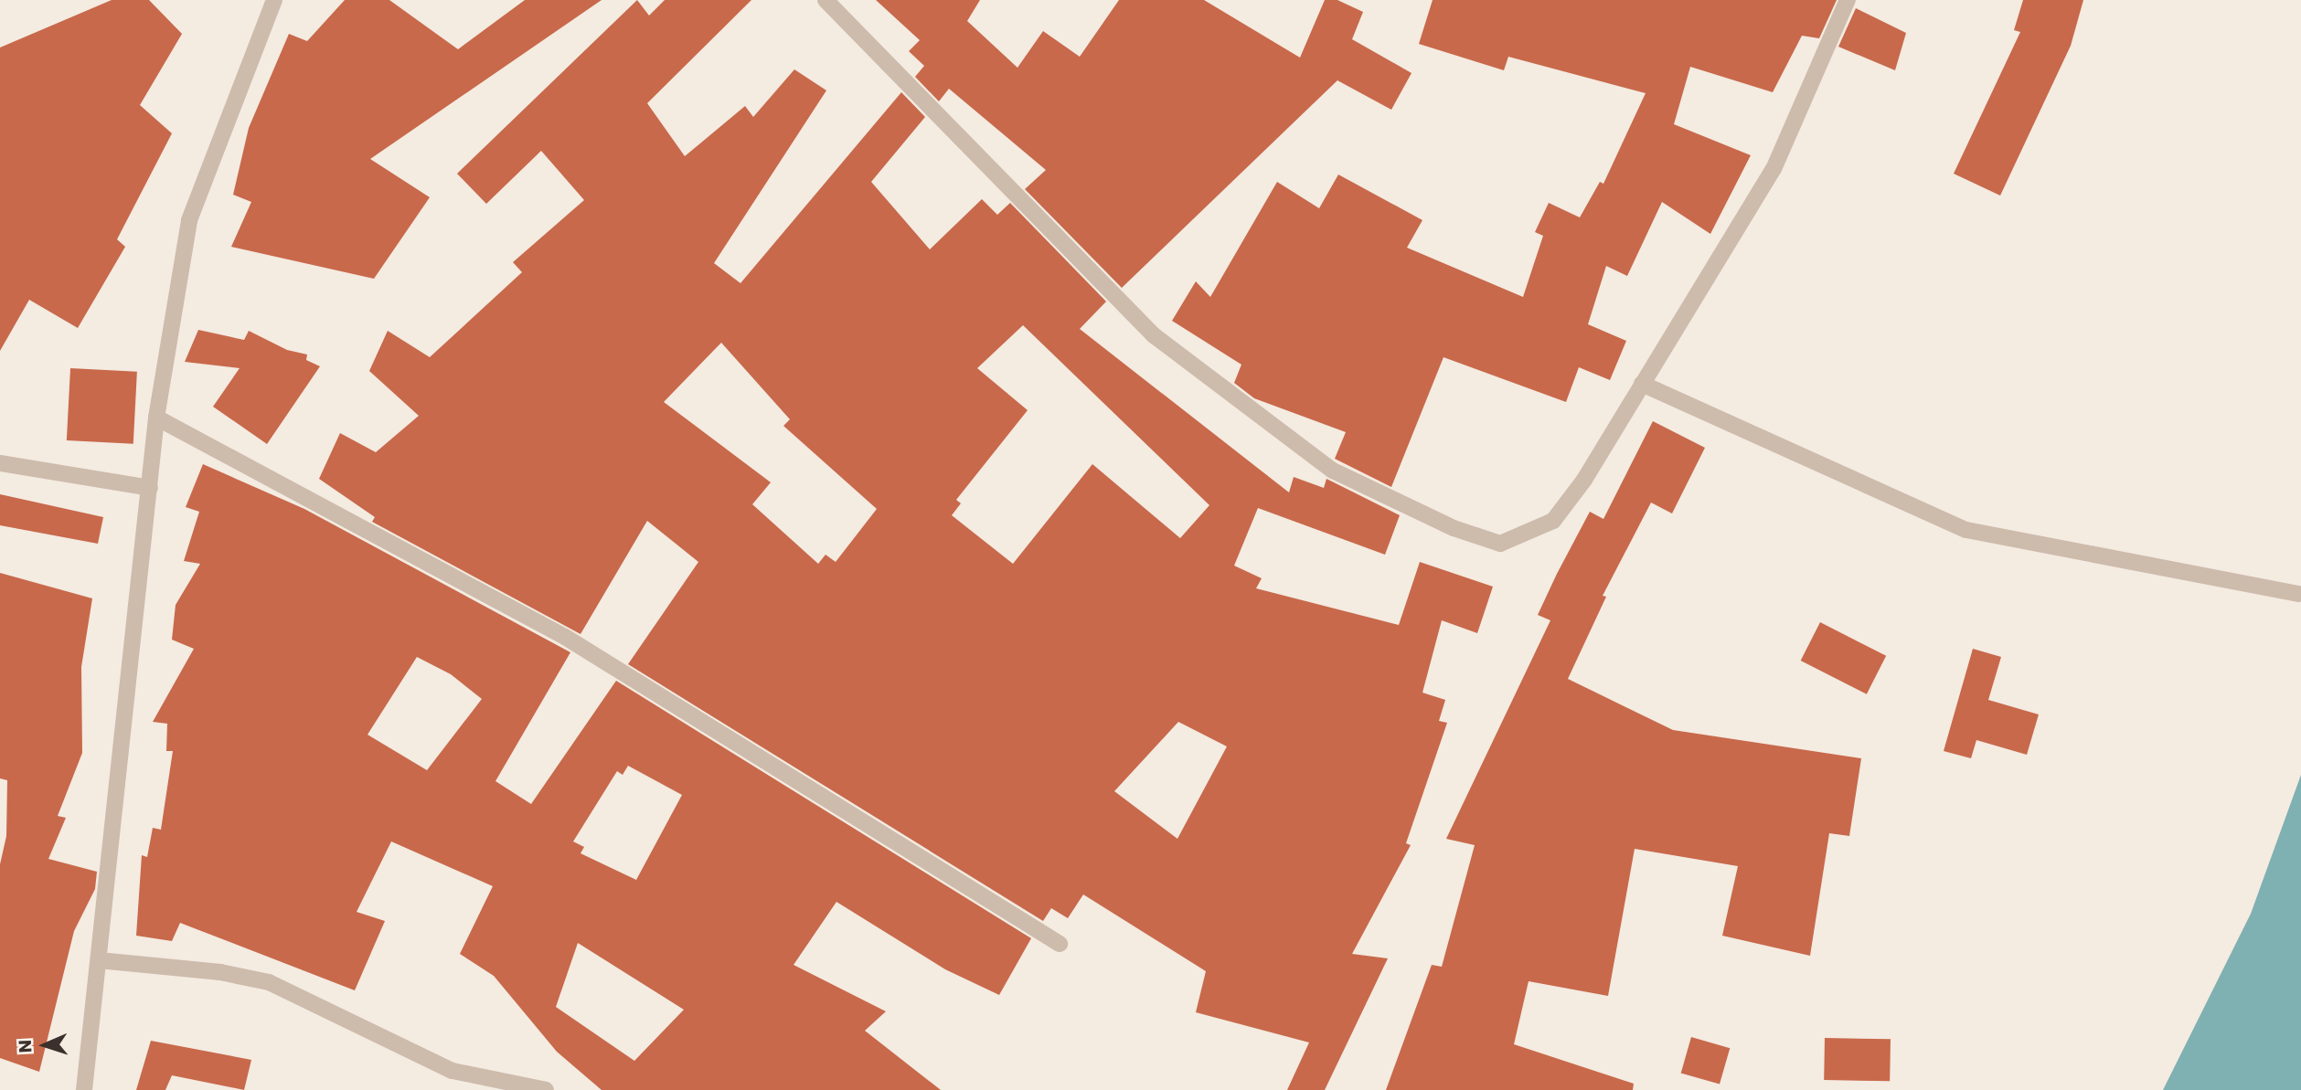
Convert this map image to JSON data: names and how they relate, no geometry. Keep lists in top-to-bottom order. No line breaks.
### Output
{"north":"left"}
